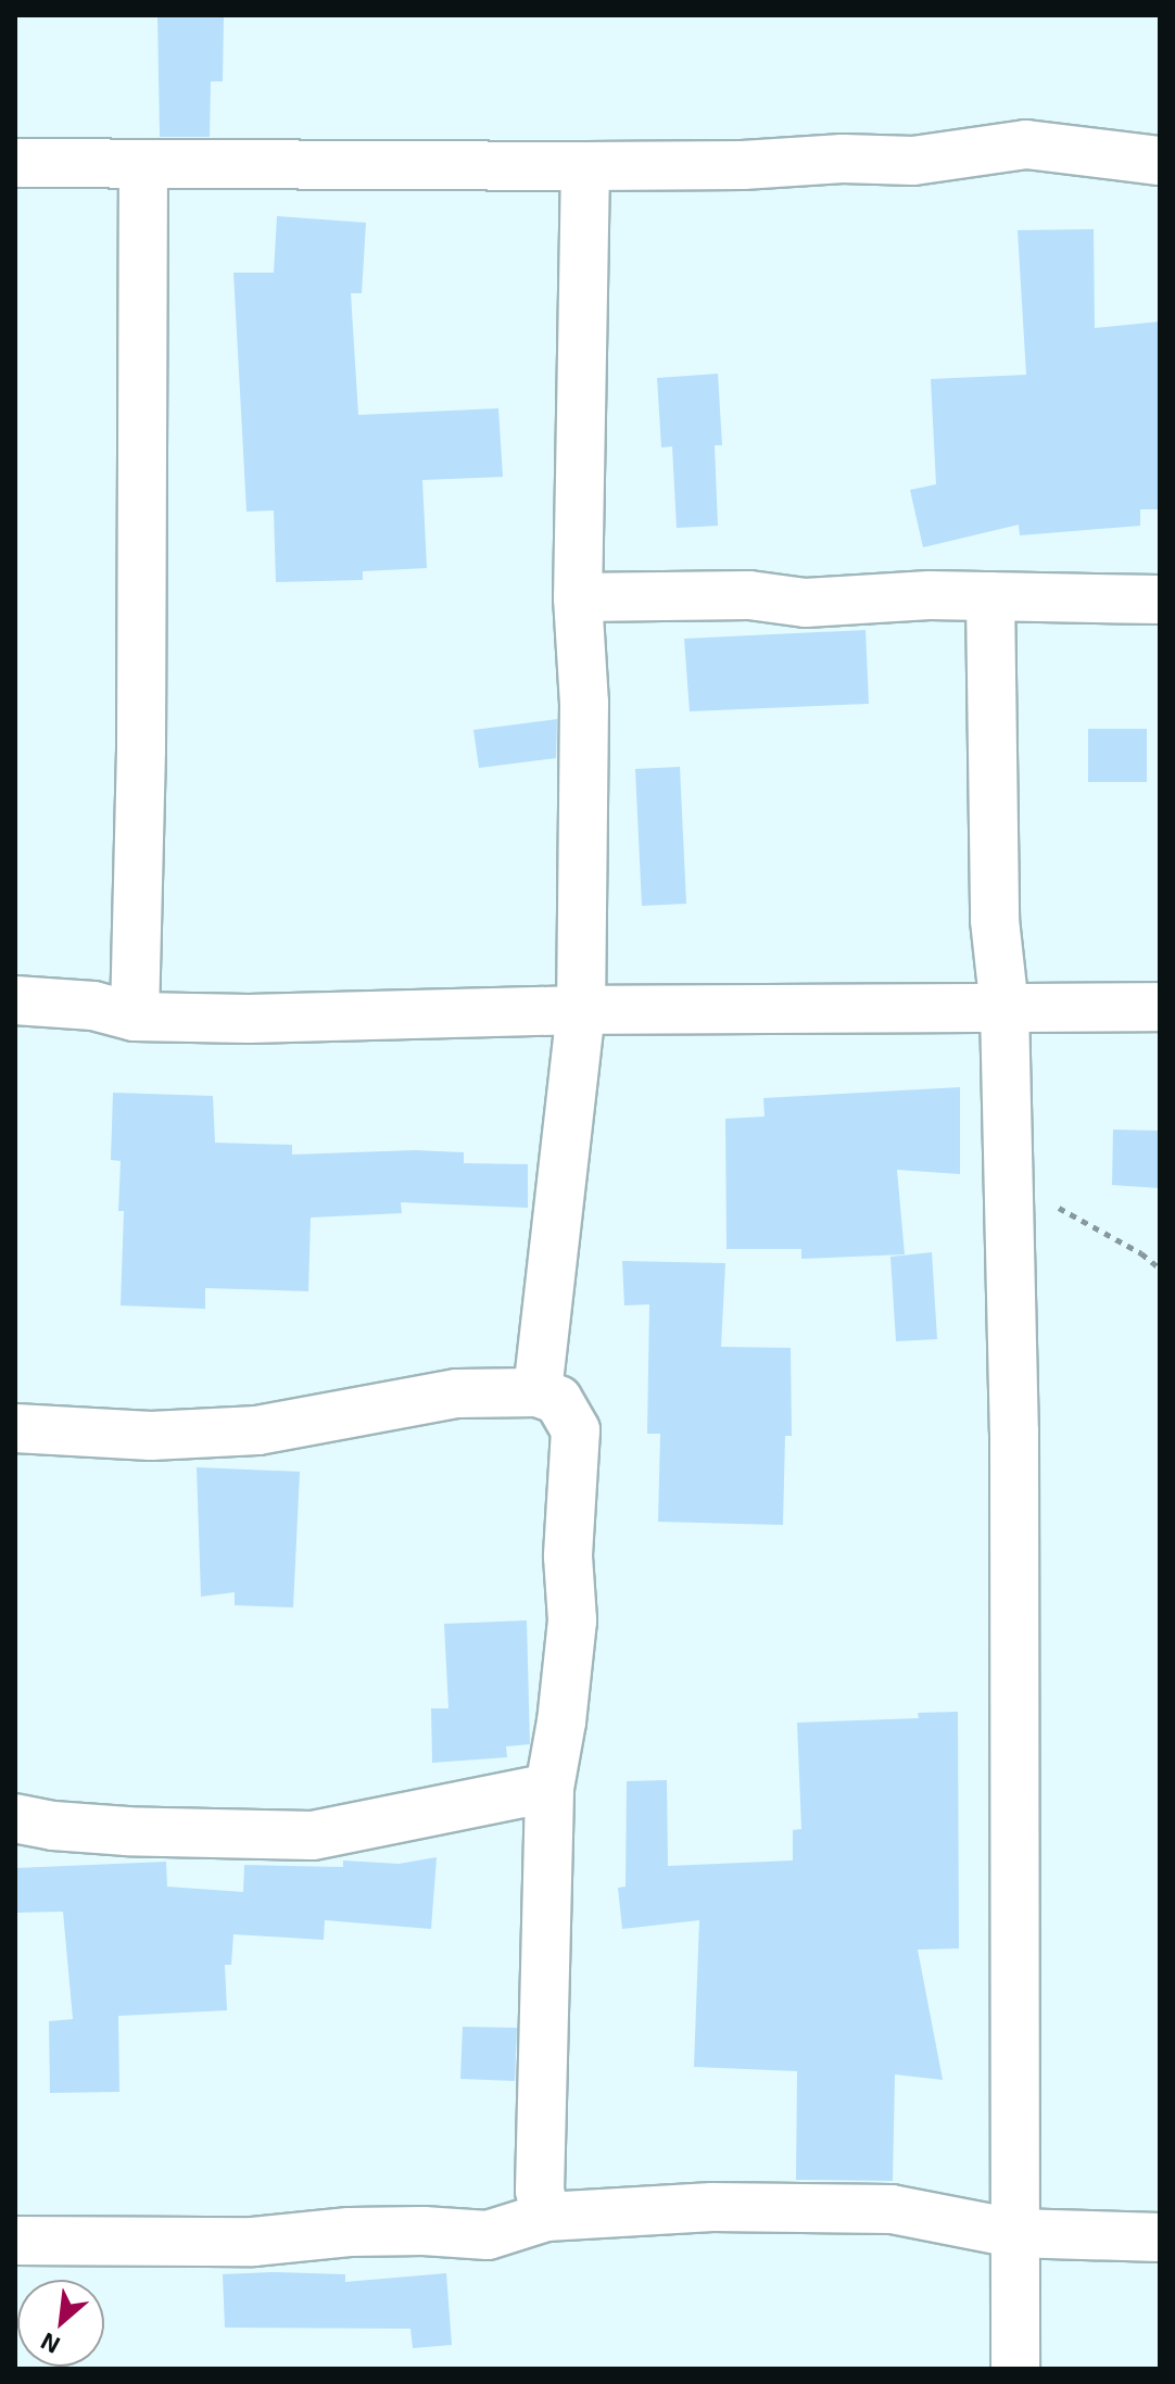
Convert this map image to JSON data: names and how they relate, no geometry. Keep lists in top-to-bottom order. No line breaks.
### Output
{"north":"bottom left"}
